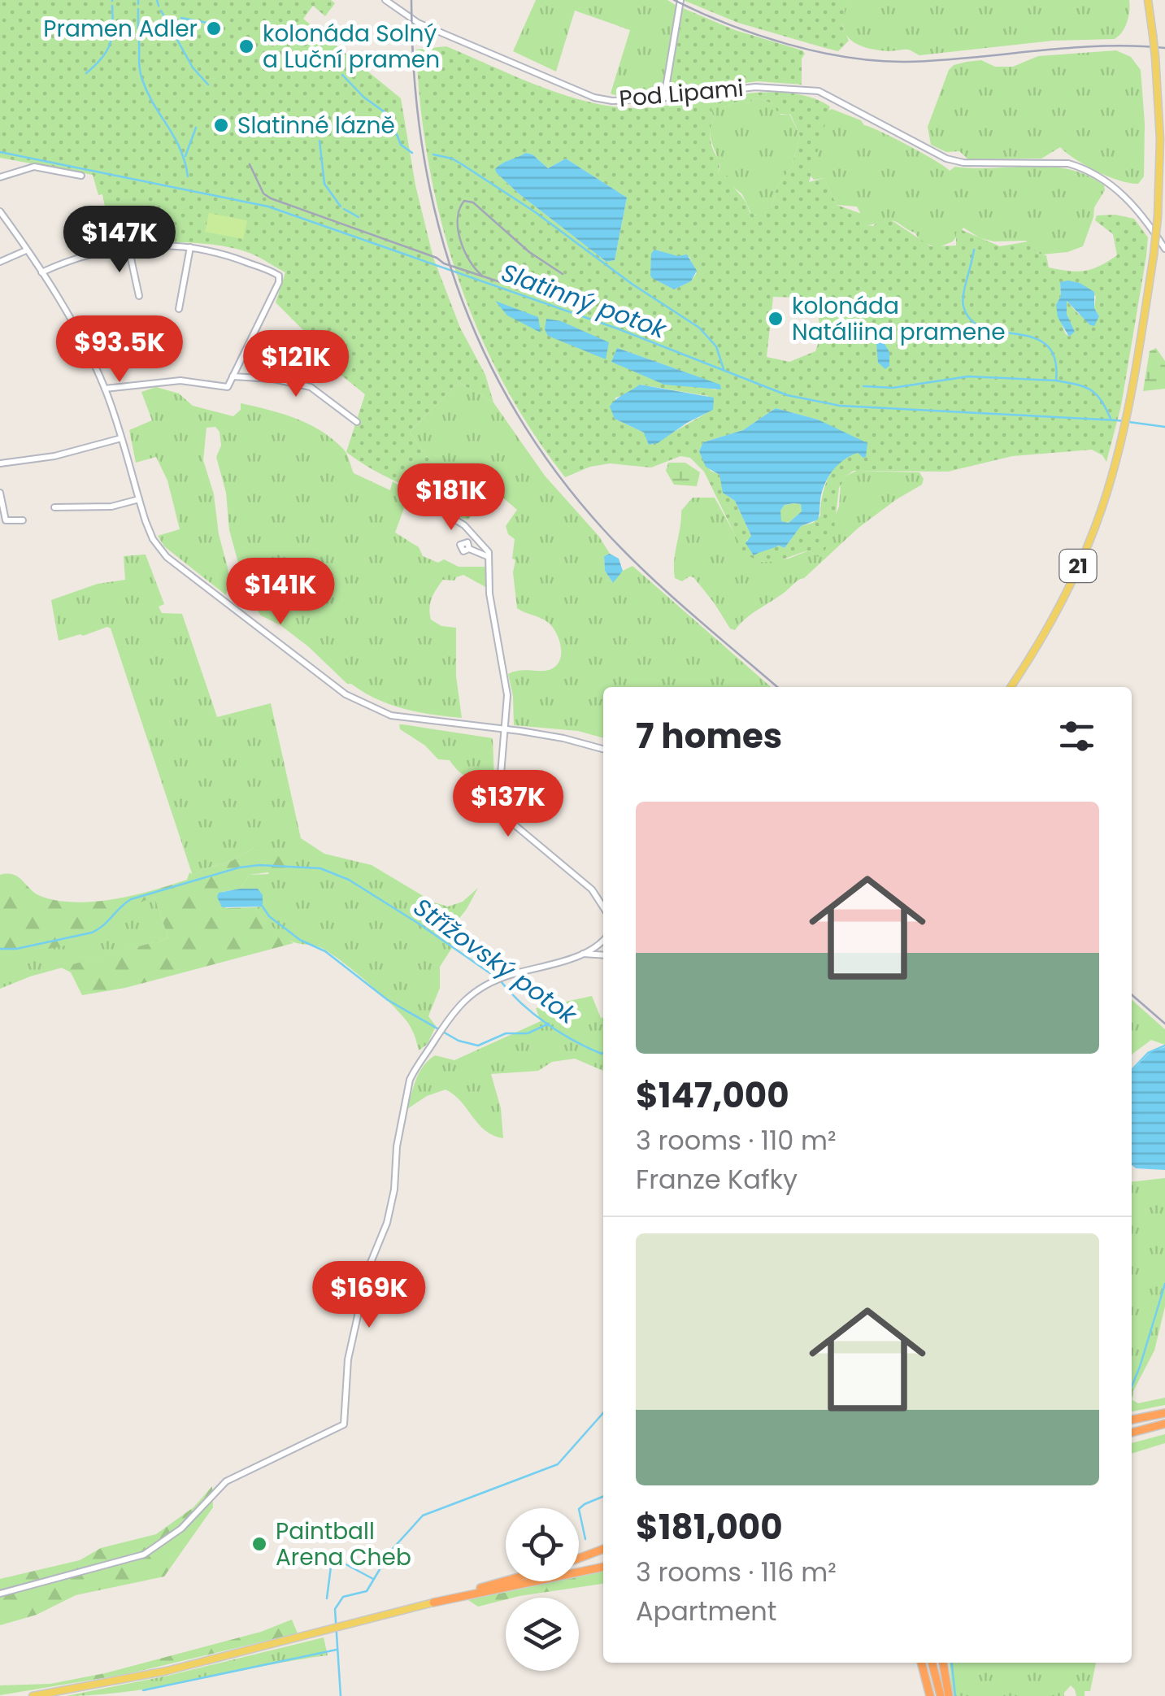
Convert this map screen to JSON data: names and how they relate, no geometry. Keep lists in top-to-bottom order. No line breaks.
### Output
{"streets":{"main road":["21"],"street":["Pod Lipami"]},"water":["Slatinný potok","Střížovský potok"],"places":["Pramen Adler","kolonáda Solný a Luční pramen","Slatinné lázně","kolonáda Natáliina pramene","Paintball Arena Cheb"],"page":{"price":["$147K","$93.5K","$121K","$181K","$141K","$137K","$169K"],"heading":"7 homes","list":[{"name":"$147,000","note":"3 rooms · 110 m² · Franze Kafky"},{"name":"$181,000","note":"3 rooms · 116 m² · Apartment"}]}}
